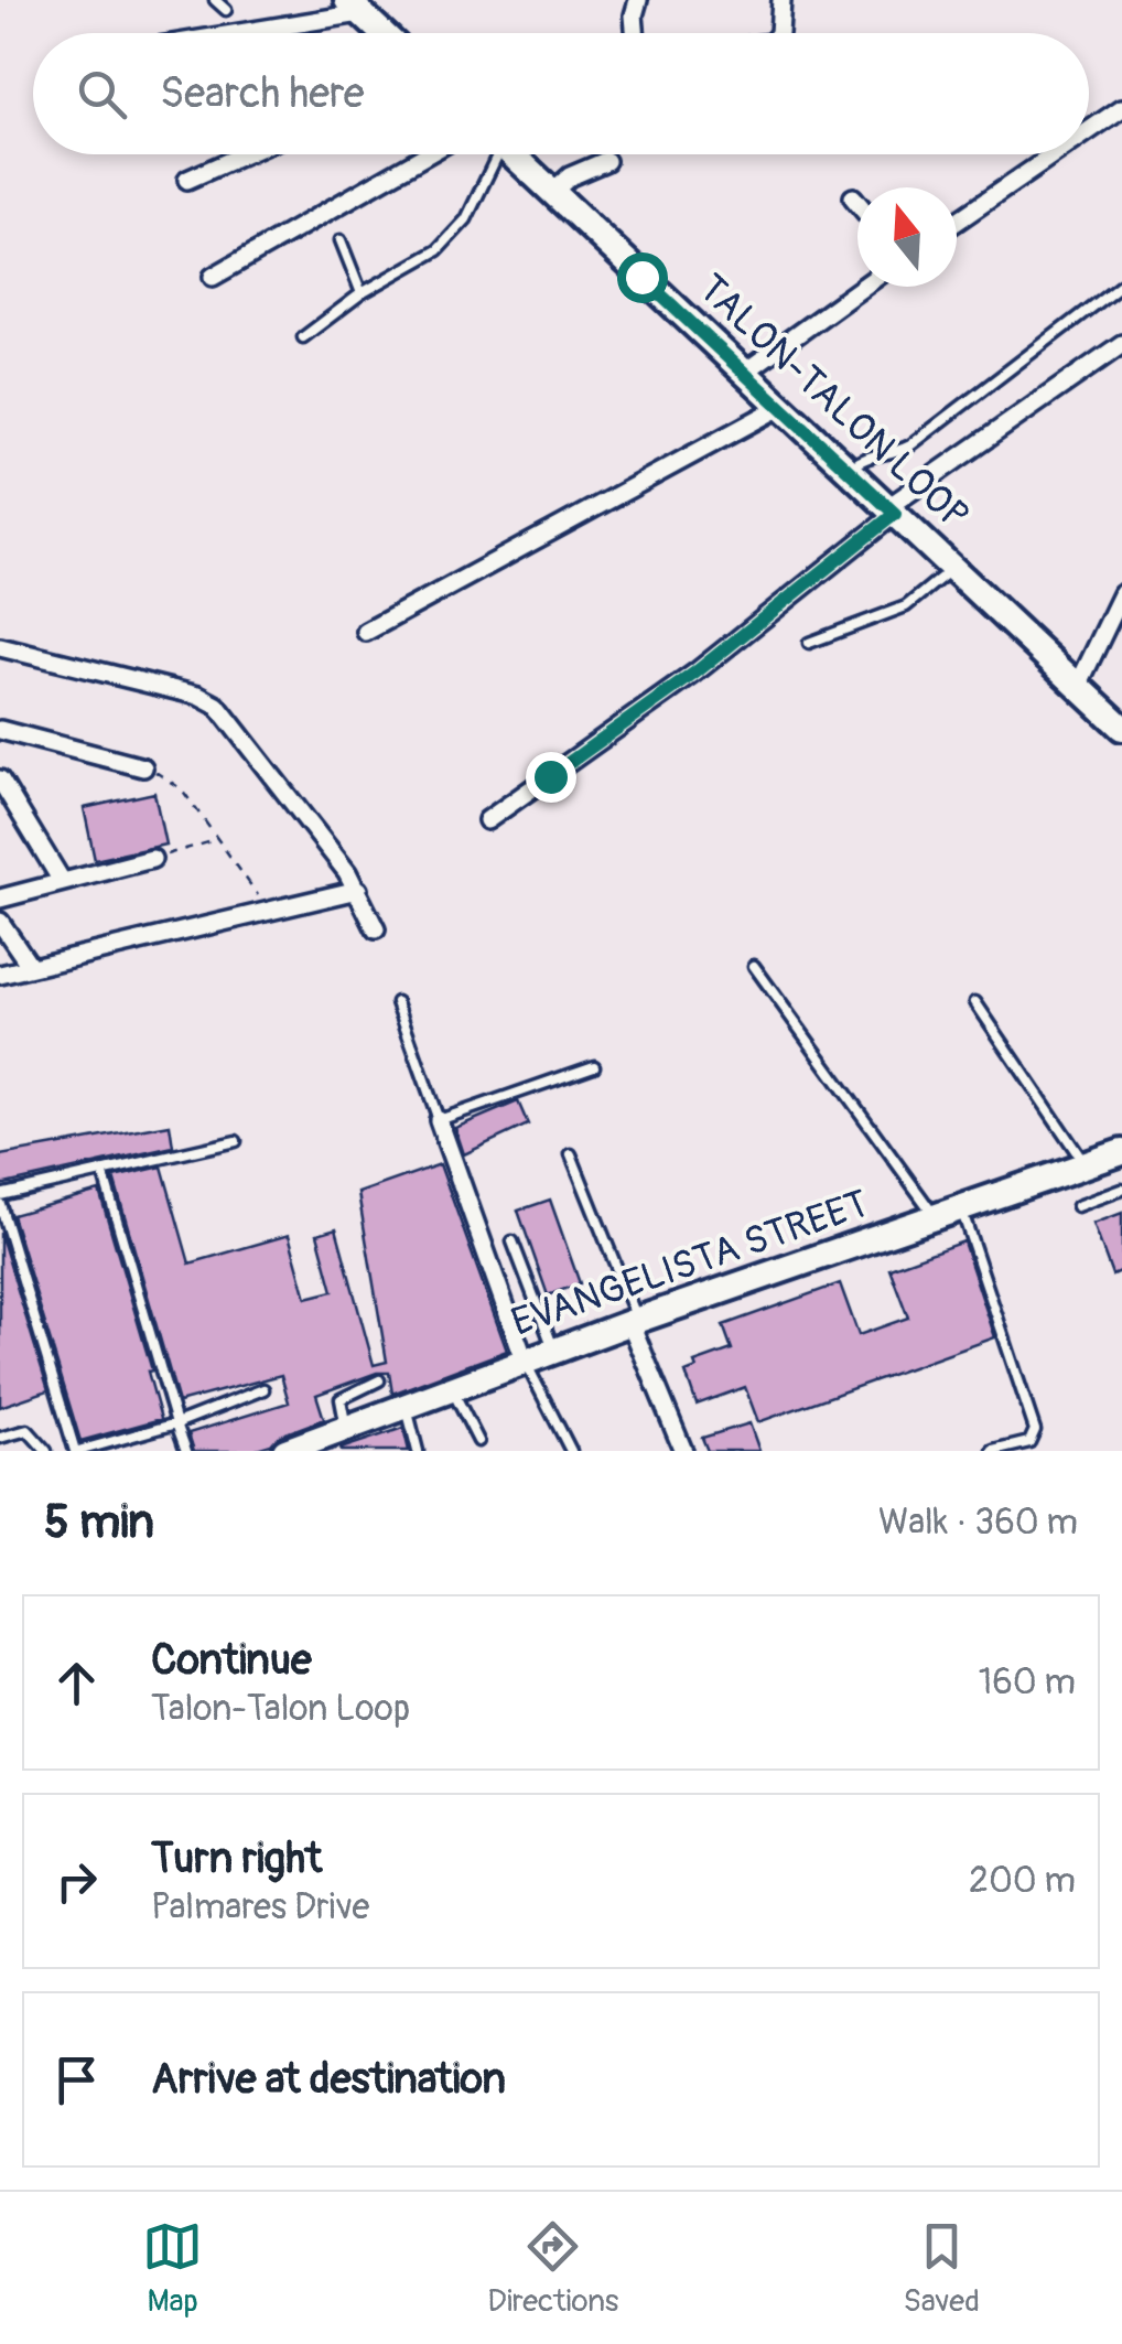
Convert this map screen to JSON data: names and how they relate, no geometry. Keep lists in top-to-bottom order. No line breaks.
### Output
{"streets":{"street":["TALON-TALON LOOP","EVANGELISTA STREET"]},"north":"top","page":{"search":"Search here","heading":["5 min","Walk · 360 m"],"list":[["Continue","Talon-Talon Loop","160 m"],["Turn right","Palmares Drive","200 m"],"Arrive at destination"],"nav":["Map","Directions","Saved"]}}
